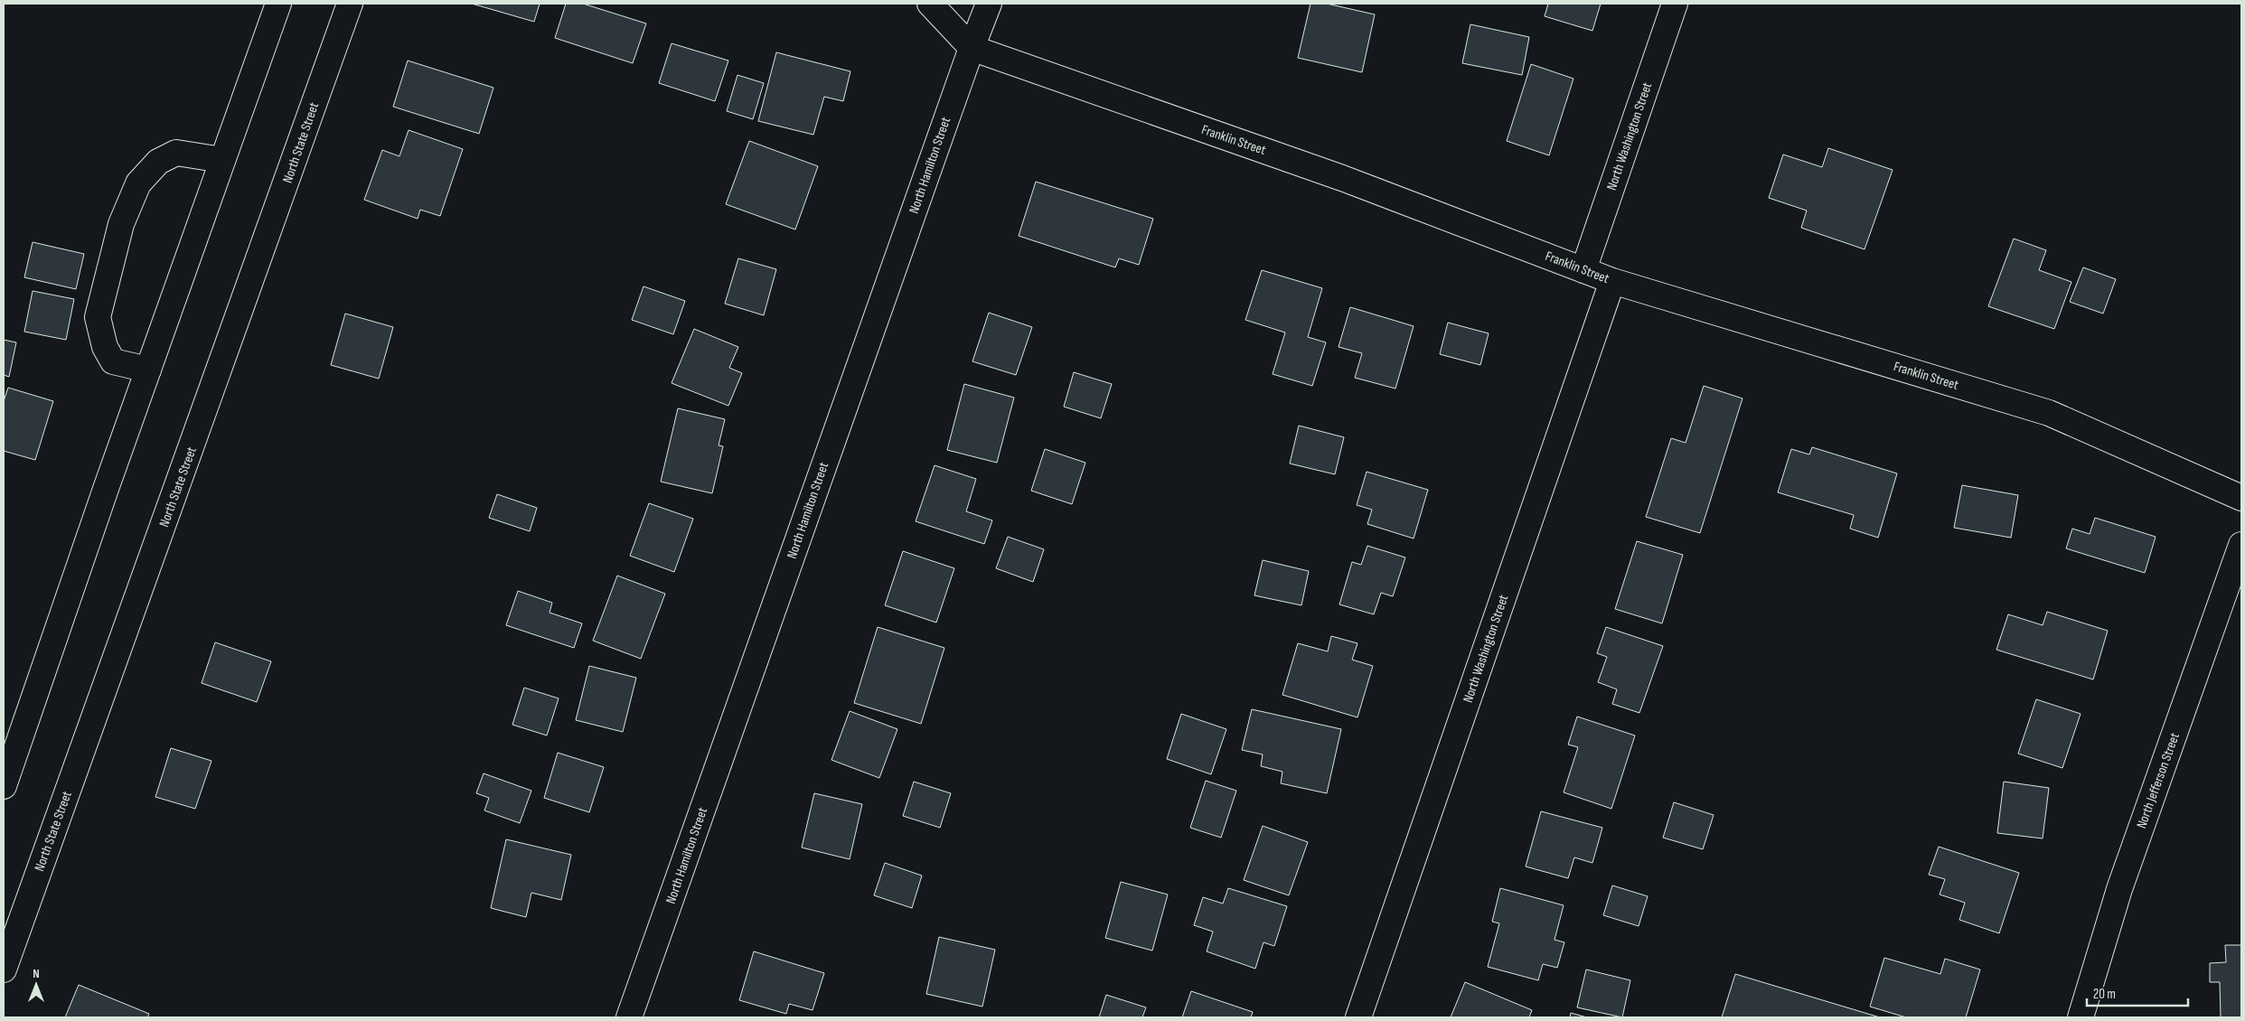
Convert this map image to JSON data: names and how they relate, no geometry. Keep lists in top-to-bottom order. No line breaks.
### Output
{"streets":{"street":["North Washington Street","Franklin Street","North State Street","North Hamilton Street","North Jefferson Street"]},"crossings":[["North Washington Street","Franklin Street"],["Franklin Street","North Hamilton Street"]],"scale_bar":"20 m","north":"top"}
